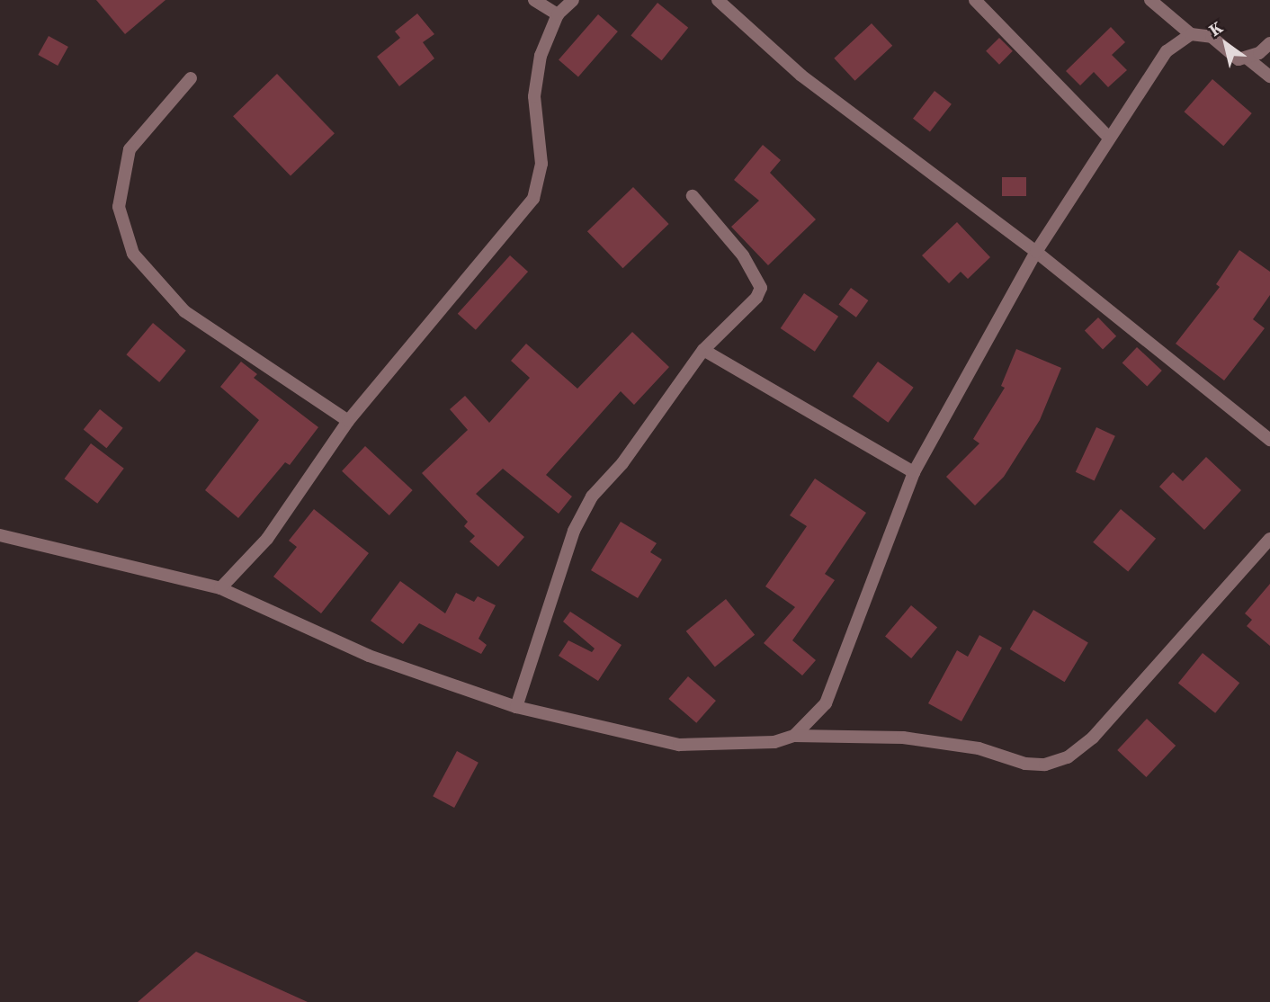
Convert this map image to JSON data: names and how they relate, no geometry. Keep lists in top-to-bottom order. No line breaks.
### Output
{"north":"top left"}
